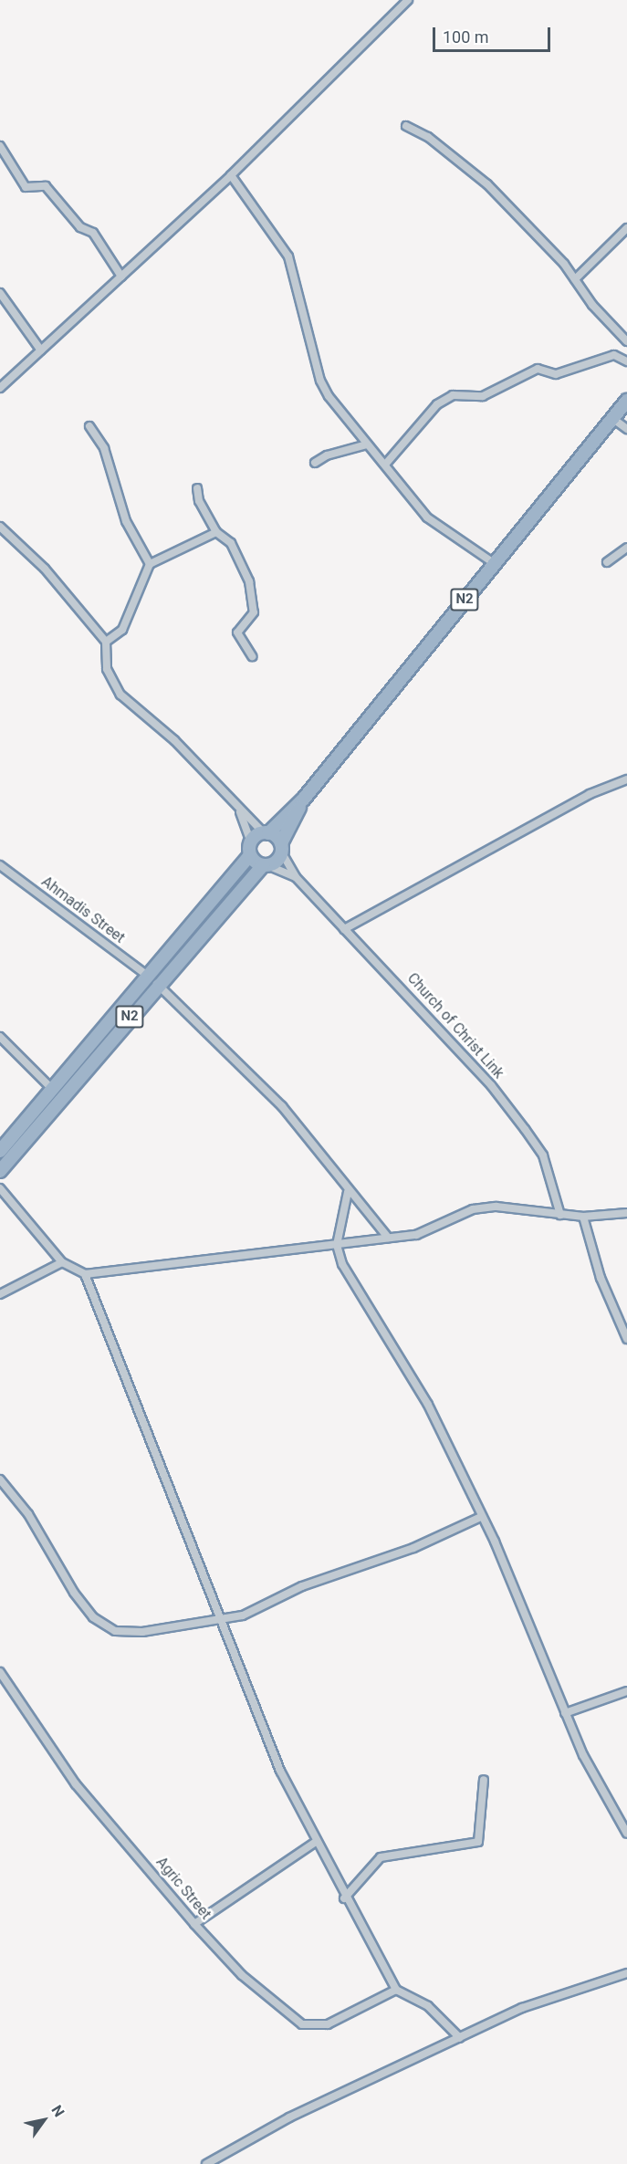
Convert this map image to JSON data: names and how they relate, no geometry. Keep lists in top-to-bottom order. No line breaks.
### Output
{"streets":{"highway":["N2"],"street":["Ahmadis Street","Church of Christ Link","Agric Street"]},"crossings":[["N2","Ahmadis Street"],["N2","Church of Christ Link"]],"scale_bar":"100 m","north":"top right"}
